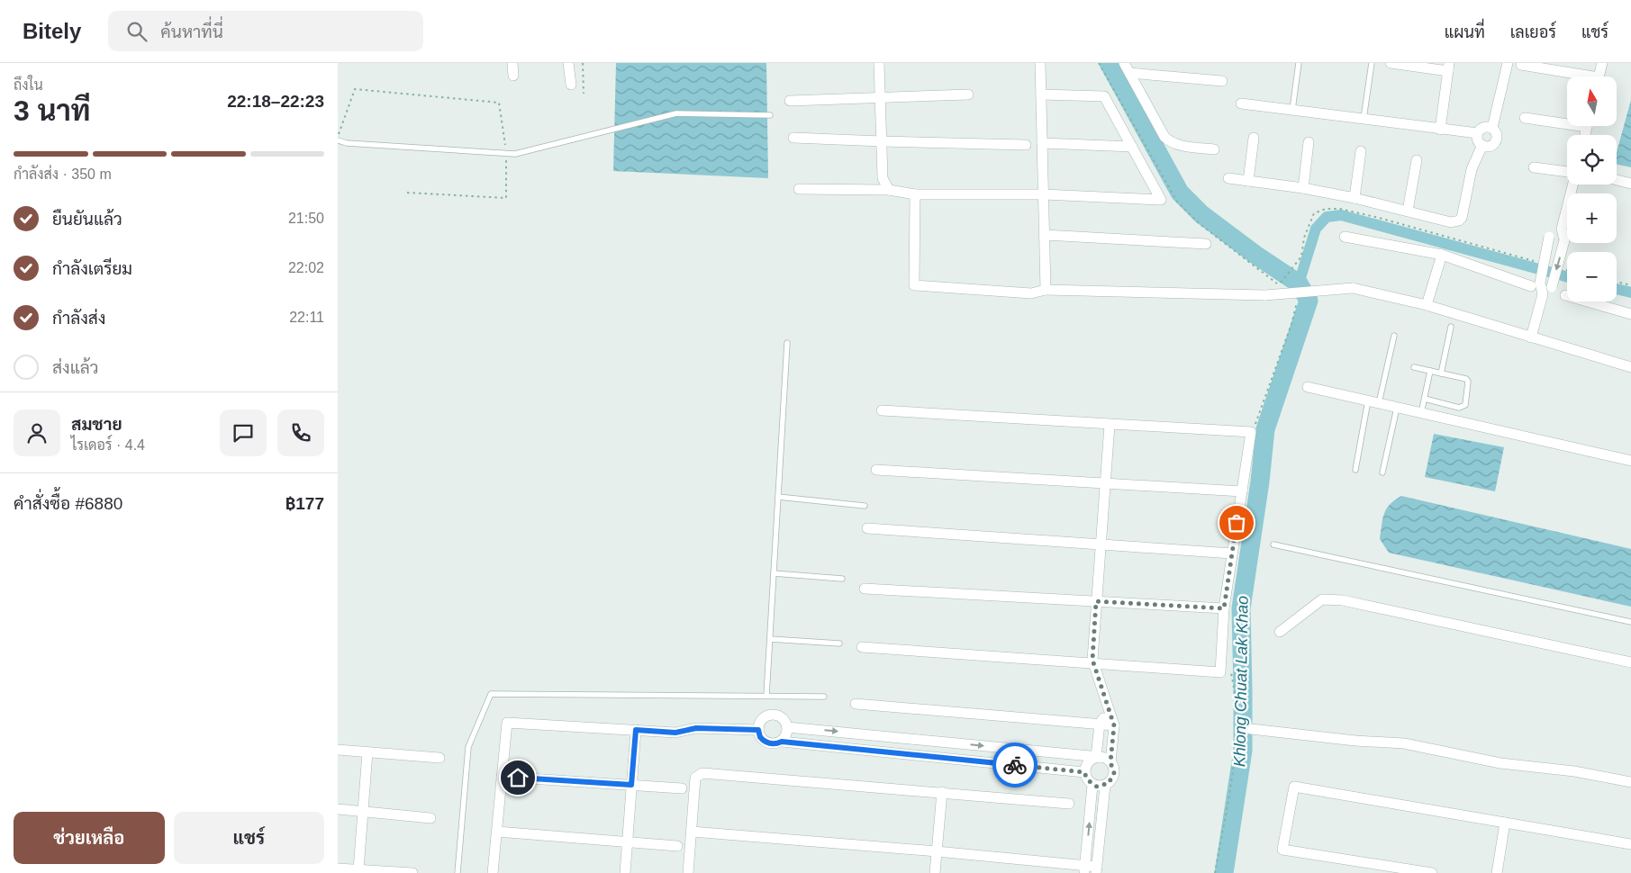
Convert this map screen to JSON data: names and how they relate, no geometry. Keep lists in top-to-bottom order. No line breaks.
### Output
{"water":["Khlong Chuat Lak Khao"],"north":"top","page":{"header":"Bitely","search":"ค้นหาที่นี่","nav":["แผนที่","เลเยอร์","แชร์"],"heading":["3 นาที","ถึงใน","22:18–22:23"],"panel":["สมชาย","ไรเดอร์ · 4.4","คำสั่งซื้อ #6880","฿177"],"map_buttons":["+","−"],"bar":"กำลังส่ง · 350 m","list":[["ยืนยันแล้ว","21:50"],["กำลังเตรียม","22:02"],["กำลังส่ง","22:11"],"ส่งแล้ว"],"buttons":["ช่วยเหลือ","แชร์"]}}
